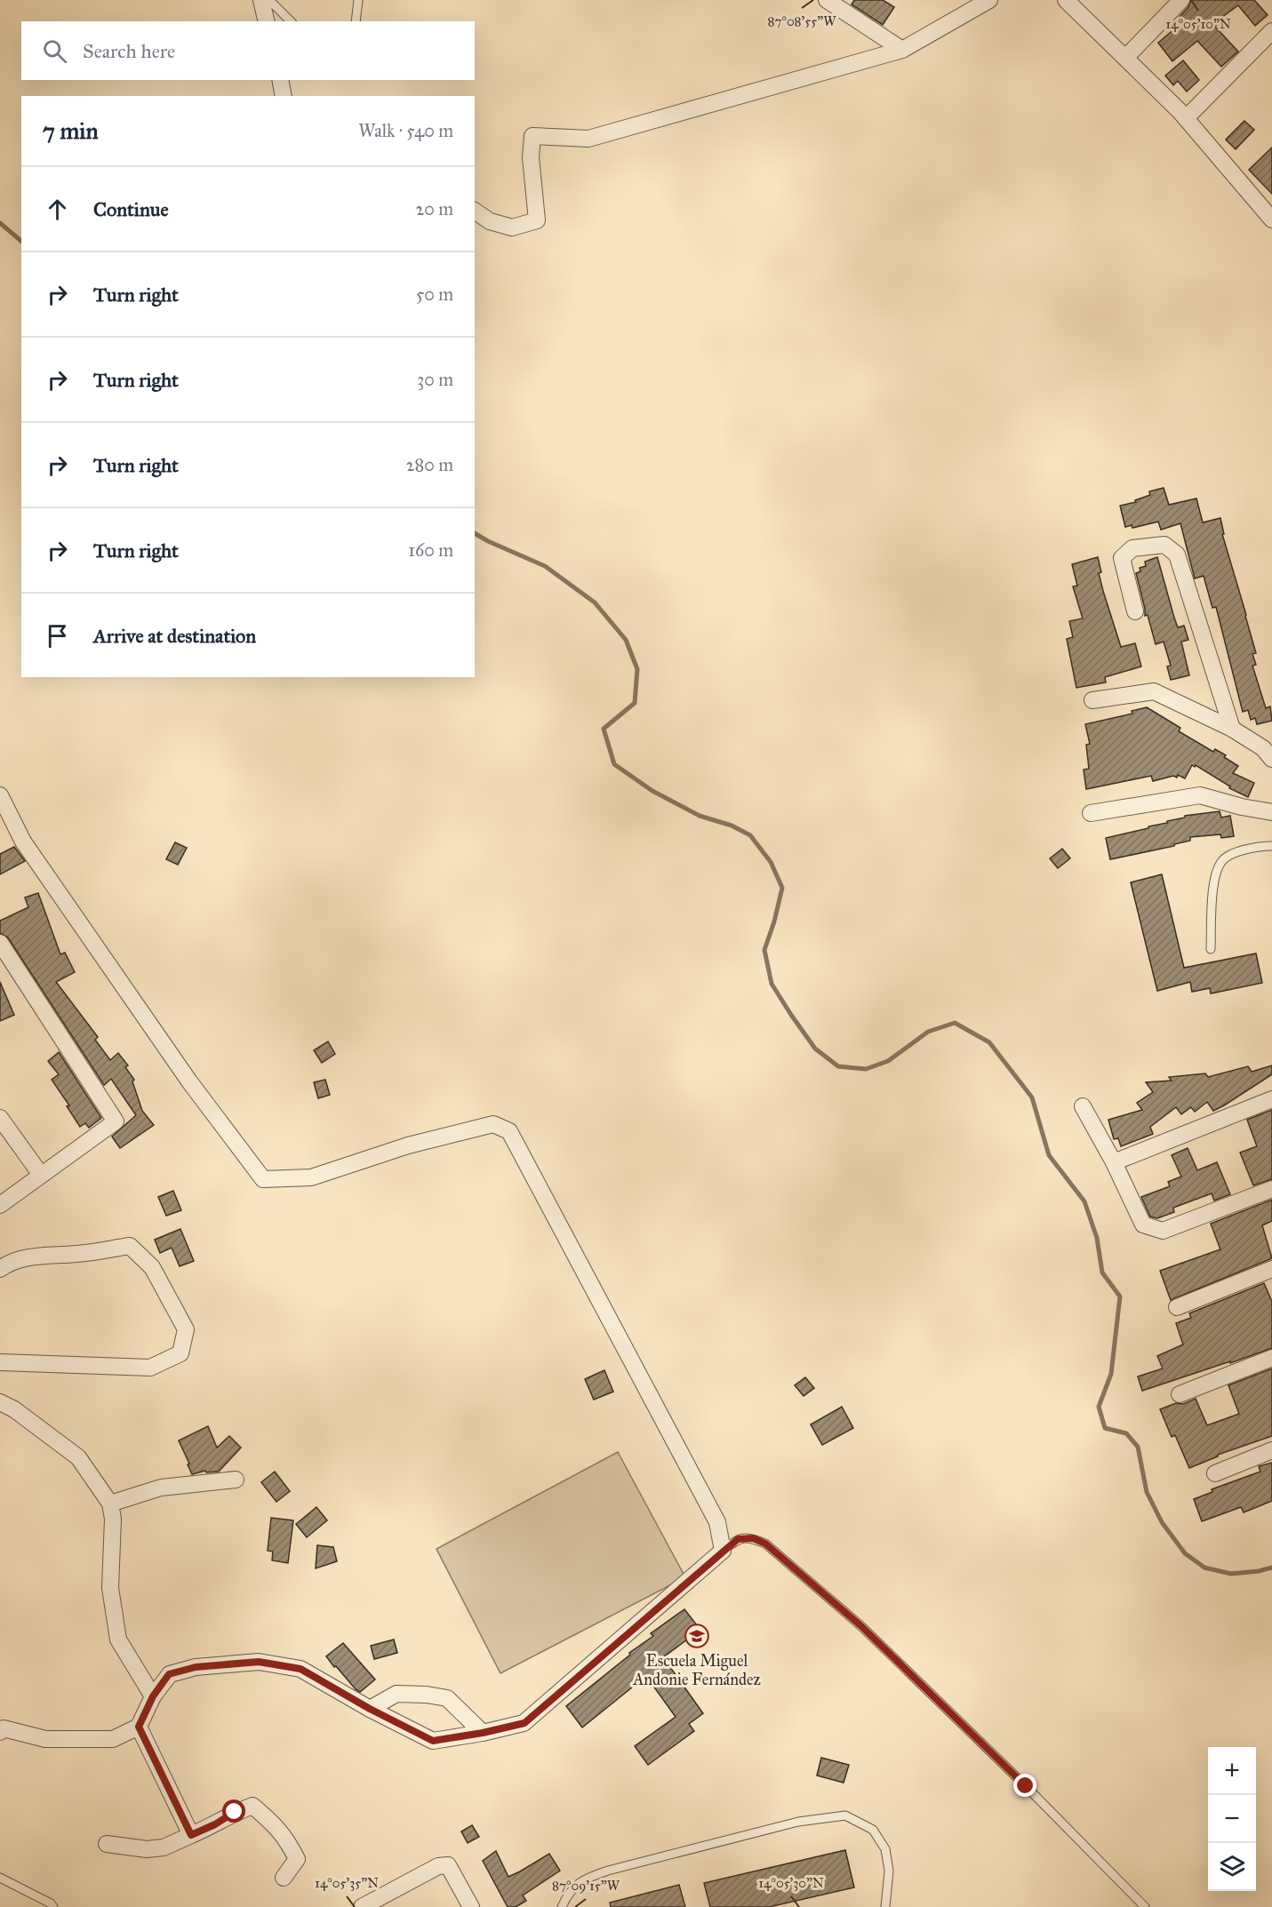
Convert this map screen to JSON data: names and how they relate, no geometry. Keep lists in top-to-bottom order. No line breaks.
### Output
{"places":{"school or university":["Escuela Miguel Andonie Fernández"]},"page":{"search":"Search here","heading":["7 min","Walk · 540 m"],"list":[["Continue","20 m"],["Turn right","50 m"],["Turn right","30 m"],["Turn right","280 m"],["Turn right","160 m"],"Arrive at destination"],"map_buttons":["+","−"]},"coordinates":["87°08'55\"W","14°05'10\"N","14°05'35\"N","14°05'30\"N","87°09'15\"W"]}
